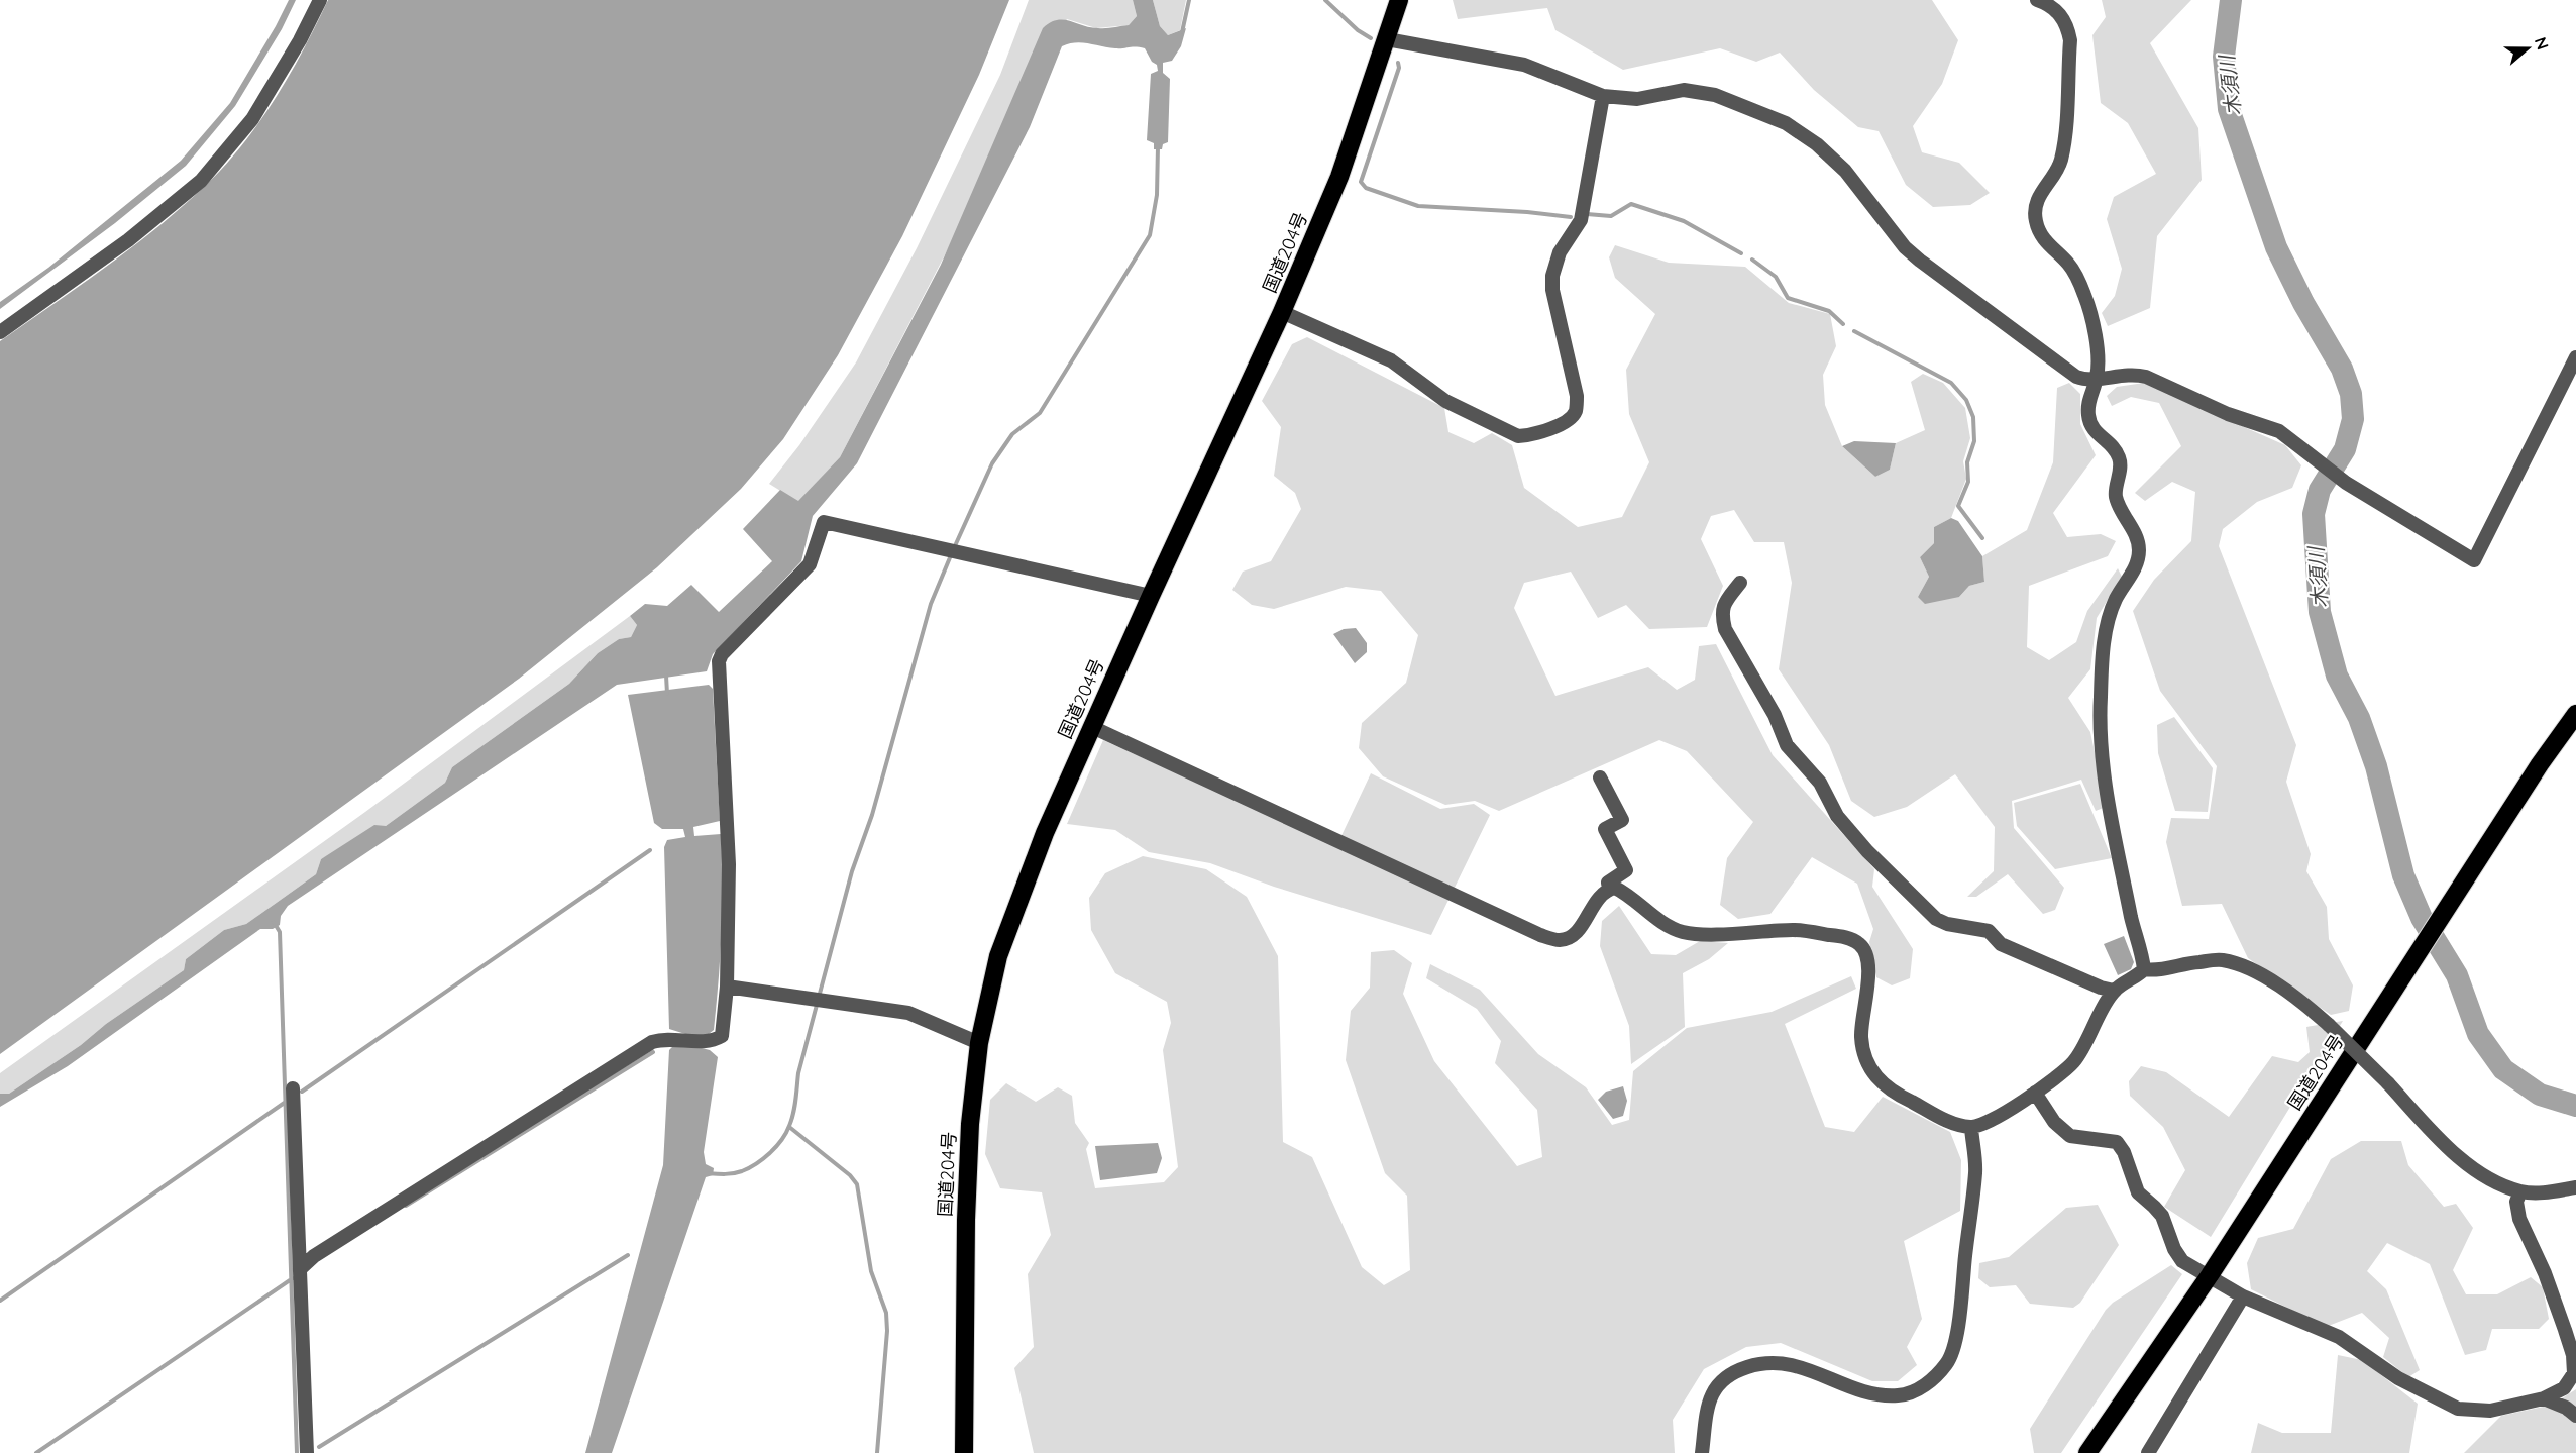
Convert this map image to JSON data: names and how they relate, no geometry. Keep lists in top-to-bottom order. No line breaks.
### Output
{"streets":{"highway":["国道204号"]},"water":["木須川"],"north":"right"}
